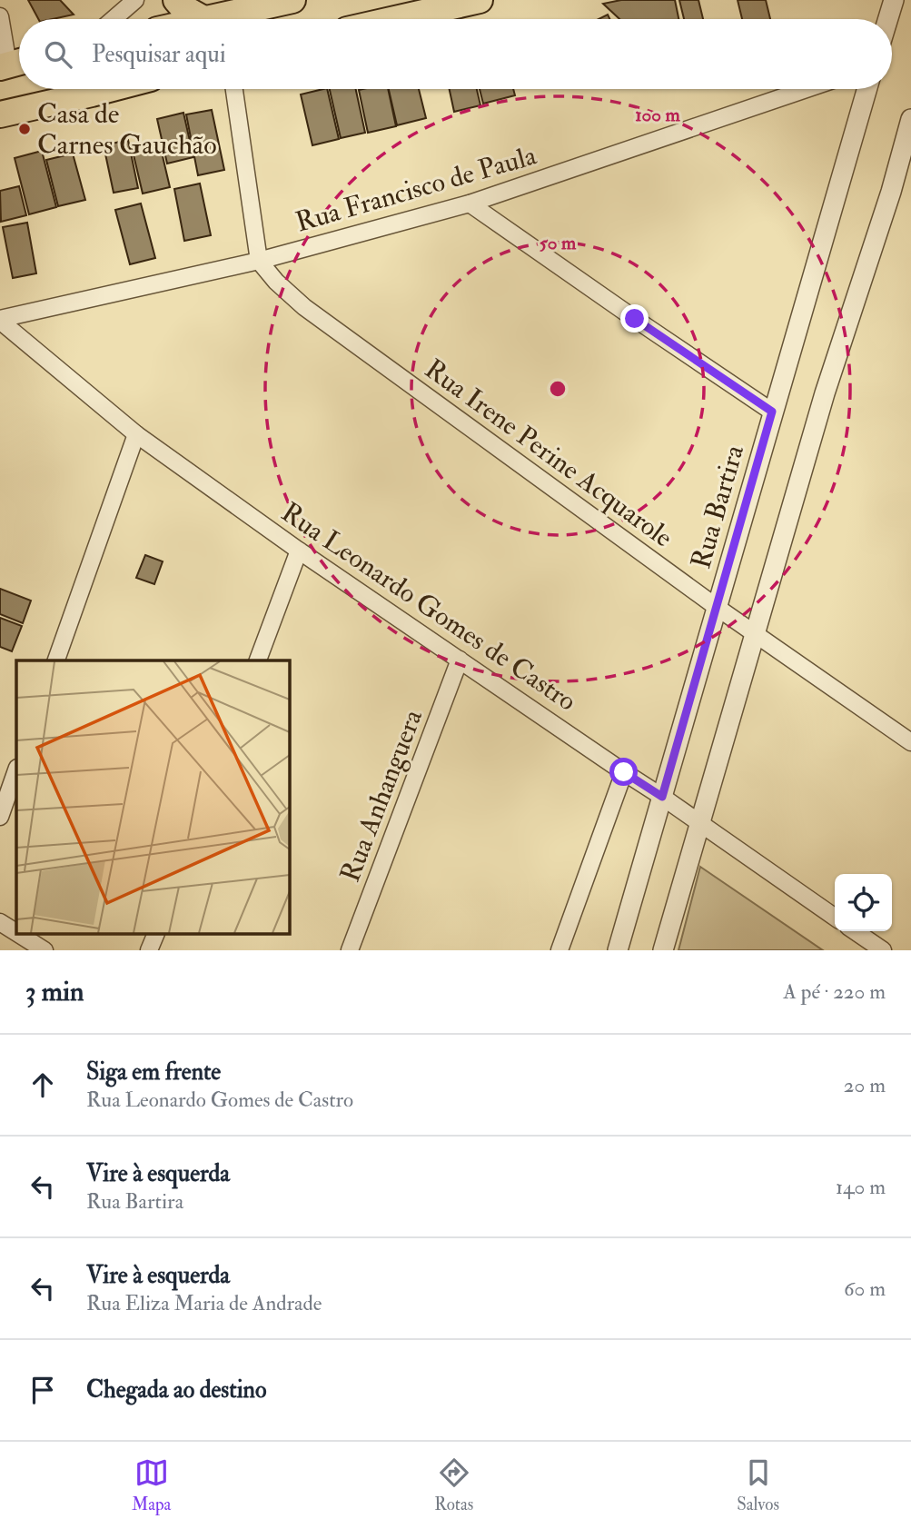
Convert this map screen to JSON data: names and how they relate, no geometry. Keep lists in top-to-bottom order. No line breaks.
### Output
{"streets":{"street":["Rua Francisco de Paula","Rua Irene Perine Acquarole","Rua Bartira","Rua Leonardo Gomes de Castro","Rua Anhanguera"]},"crossings":[["Rua Francisco de Paula","Rua Irene Perine Acquarole"],["Rua Francisco de Paula","Rua Leonardo Gomes de Castro"],["Rua Irene Perine Acquarole","Rua Bartira"],["Rua Bartira","Rua Leonardo Gomes de Castro"],["Rua Leonardo Gomes de Castro","Rua Anhanguera"]],"places":["Casa de Carnes Gauchão"],"page":{"search":"Pesquisar aqui","heading":["3 min","A pé · 220 m"],"list":[["Siga em frente","Rua Leonardo Gomes de Castro","20 m"],["Vire à esquerda","Rua Bartira","140 m"],["Vire à esquerda","Rua Eliza Maria de Andrade","60 m"],"Chegada ao destino"],"nav":["Mapa","Rotas","Salvos"]},"rings":["100 m","50 m"]}
